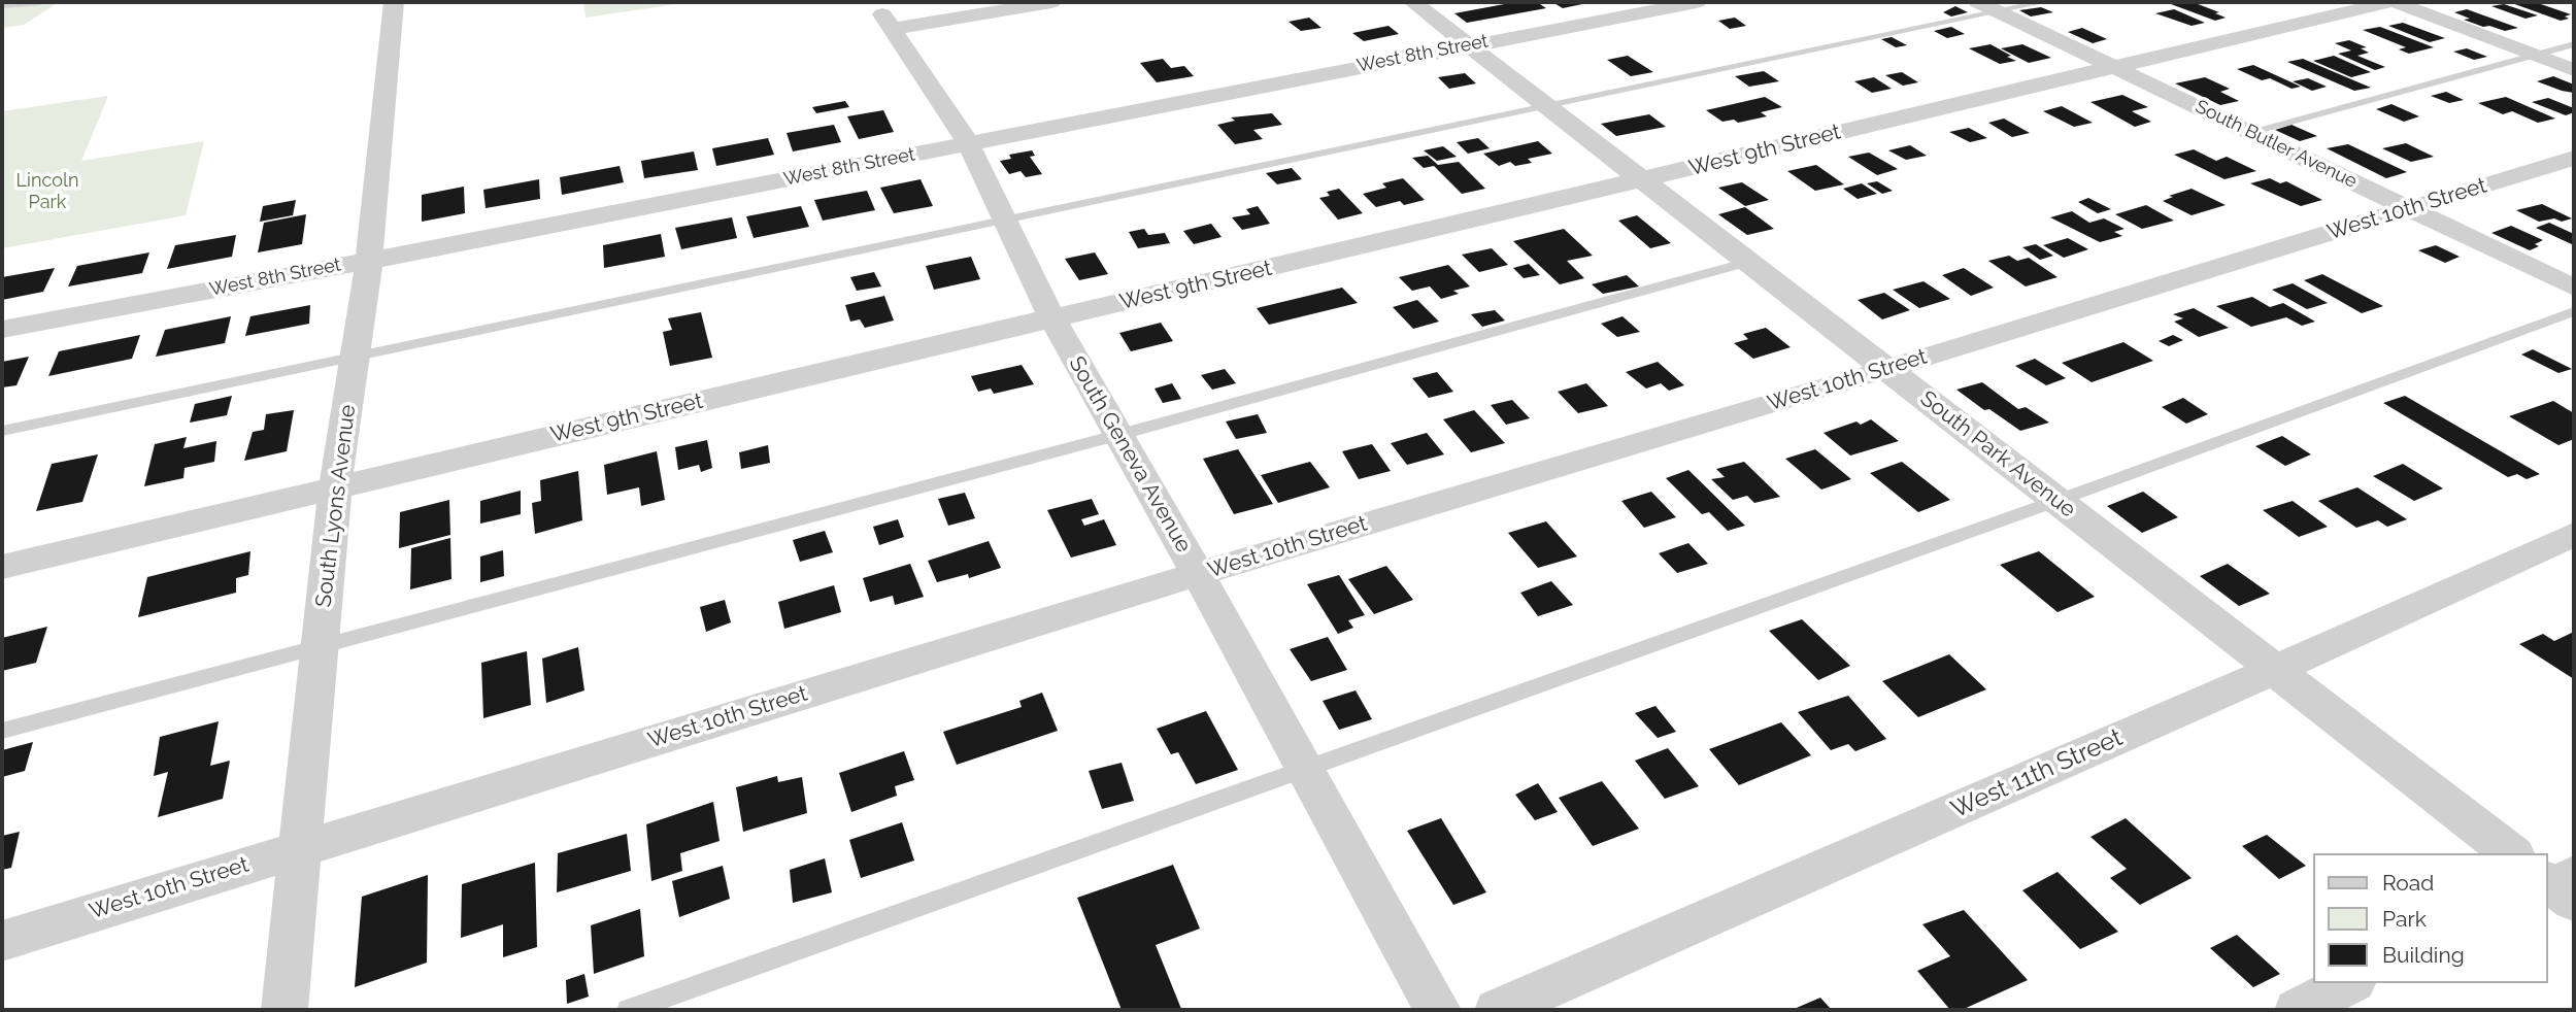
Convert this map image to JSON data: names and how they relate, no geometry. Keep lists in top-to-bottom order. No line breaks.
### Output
{"streets":{"street":["West 8th Street","South Butler Avenue","West 9th Street","West 10th Street","South Geneva Avenue","South Park Avenue","South Lyons Avenue","West 11th Street"]},"crossings":[["West 8th Street","South Geneva Avenue"],["West 8th Street","South Park Avenue"],["West 8th Street","South Lyons Avenue"],["South Butler Avenue","West 9th Street"],["South Butler Avenue","West 10th Street"],["West 9th Street","South Geneva Avenue"],["West 9th Street","South Park Avenue"],["West 9th Street","South Lyons Avenue"],["West 10th Street","South Geneva Avenue"],["West 10th Street","South Park Avenue"],["West 10th Street","South Lyons Avenue"],["South Park Avenue","West 11th Street"]],"parks":["Lincoln Park"],"legend":["Road","Park","Building"]}
